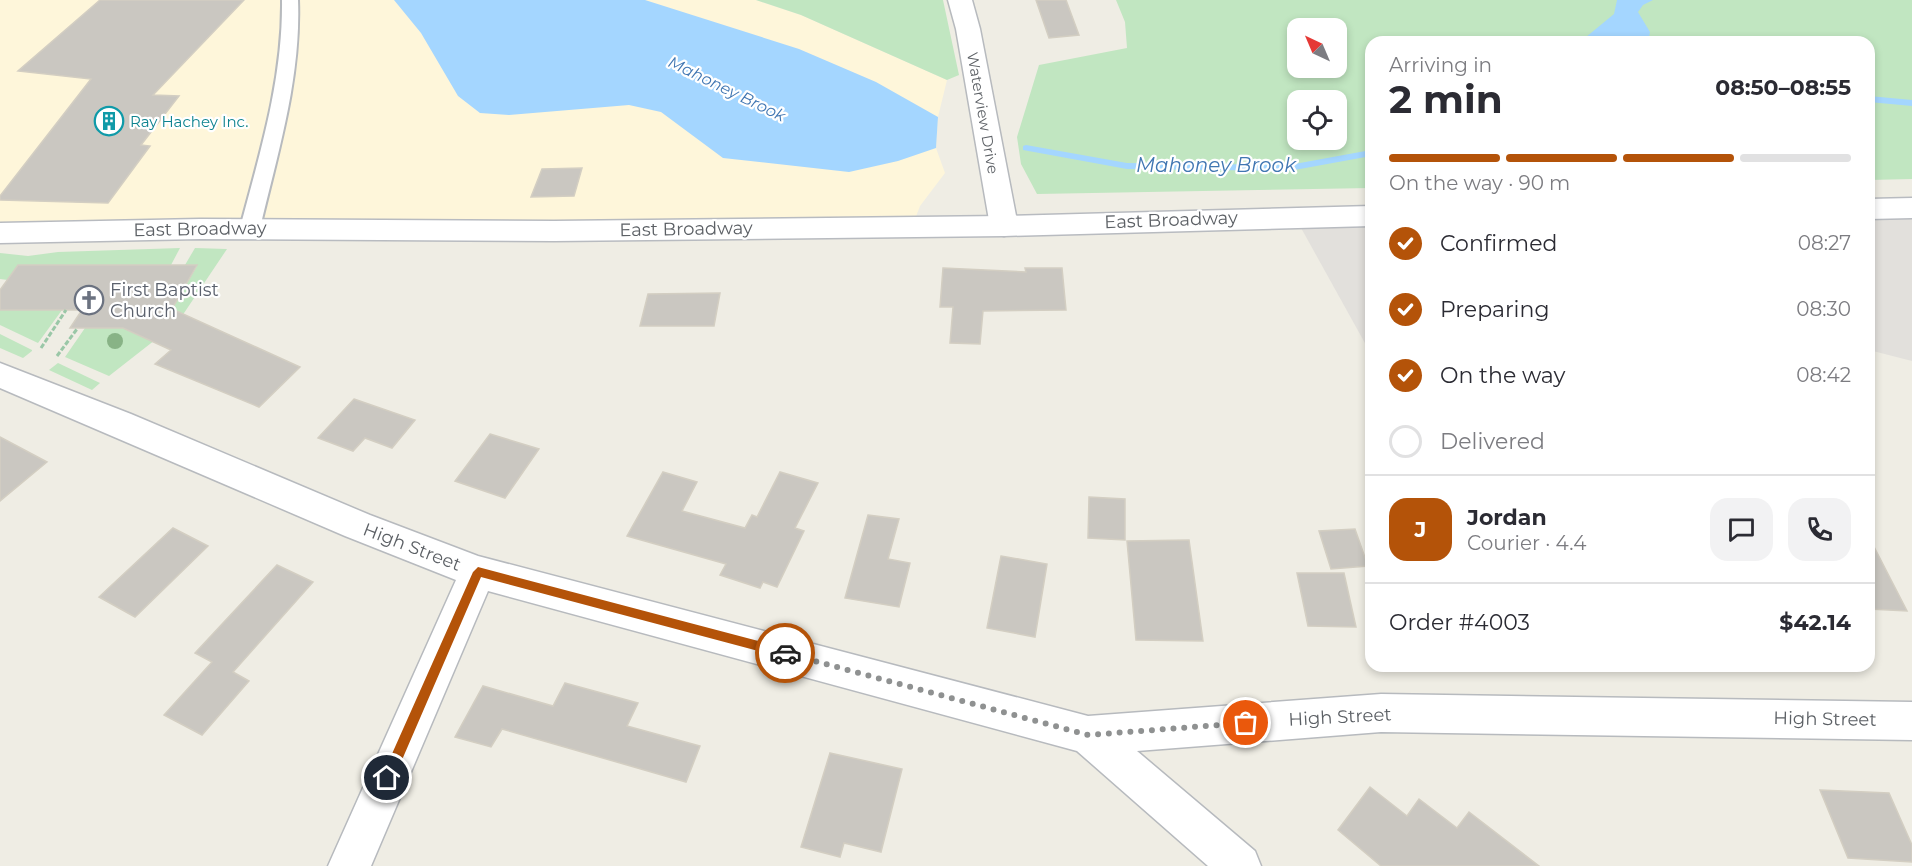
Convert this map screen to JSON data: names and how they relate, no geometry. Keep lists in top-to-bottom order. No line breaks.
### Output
{"streets":{"street":["Waterview Drive","East Broadway","High Street"]},"crossings":[["Waterview Drive","East Broadway"]],"water":["Mahoney Brook"],"places":{"building":["Ray Hachey Inc."],"church":["First Baptist Church"]},"north":"top left","page":{"heading":["2 min","Arriving in","08:50–08:55"],"panel":["Jordan","Courier · 4.4","Order #4003","$42.14"],"bar":"On the way · 90 m","list":[["Confirmed","08:27"],["Preparing","08:30"],["On the way","08:42"],"Delivered"],"round":"J"}}
